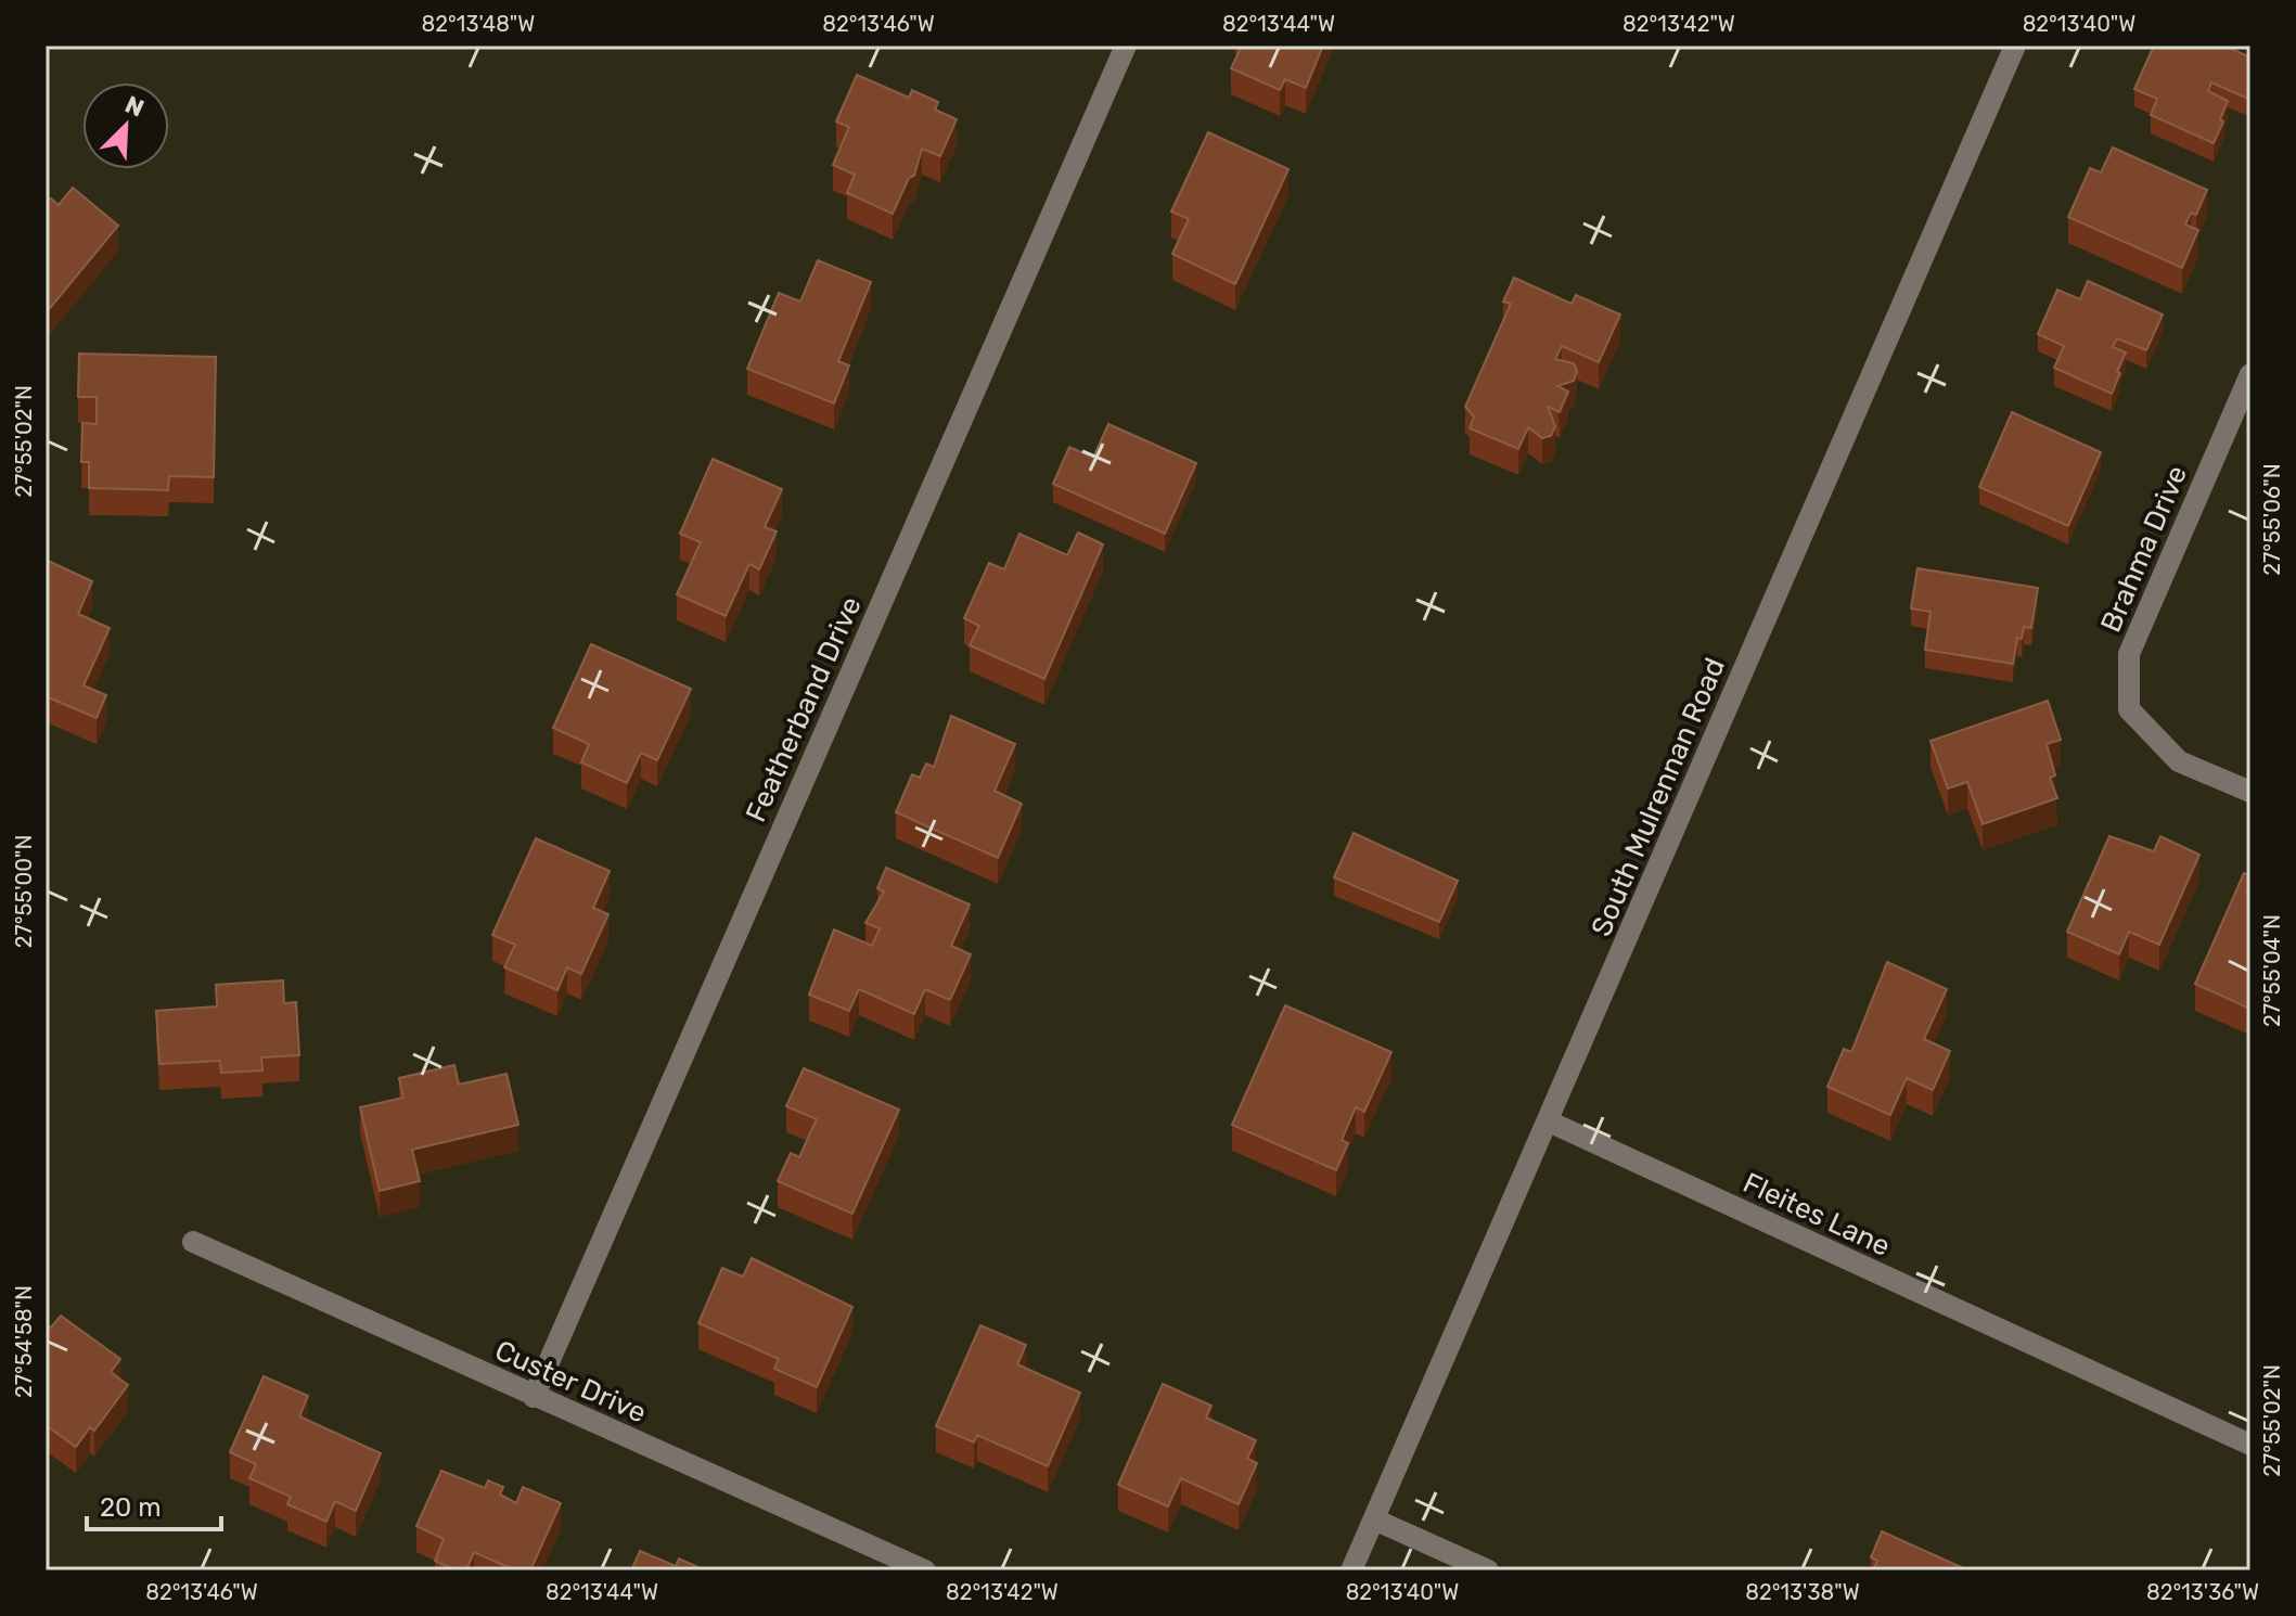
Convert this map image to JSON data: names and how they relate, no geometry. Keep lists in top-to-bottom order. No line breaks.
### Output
{"streets":{"street":["Brahma Drive","Featherband Drive","South Mulrennan Road","Fleites Lane","Custer Drive"]},"crossings":[["Featherband Drive","Custer Drive"],["South Mulrennan Road","Fleites Lane"]],"scale_bar":"20 m","north":"top right","coordinates":["82°13'48\"W","82°13'46\"W","82°13'44\"W","82°13'42\"W","82°13'40\"W","27°55'02\"N","27°55'06\"N","27°55'00\"N","27°55'04\"N","27°54'58\"N","82°13'38\"W","82°13'36\"W"]}
